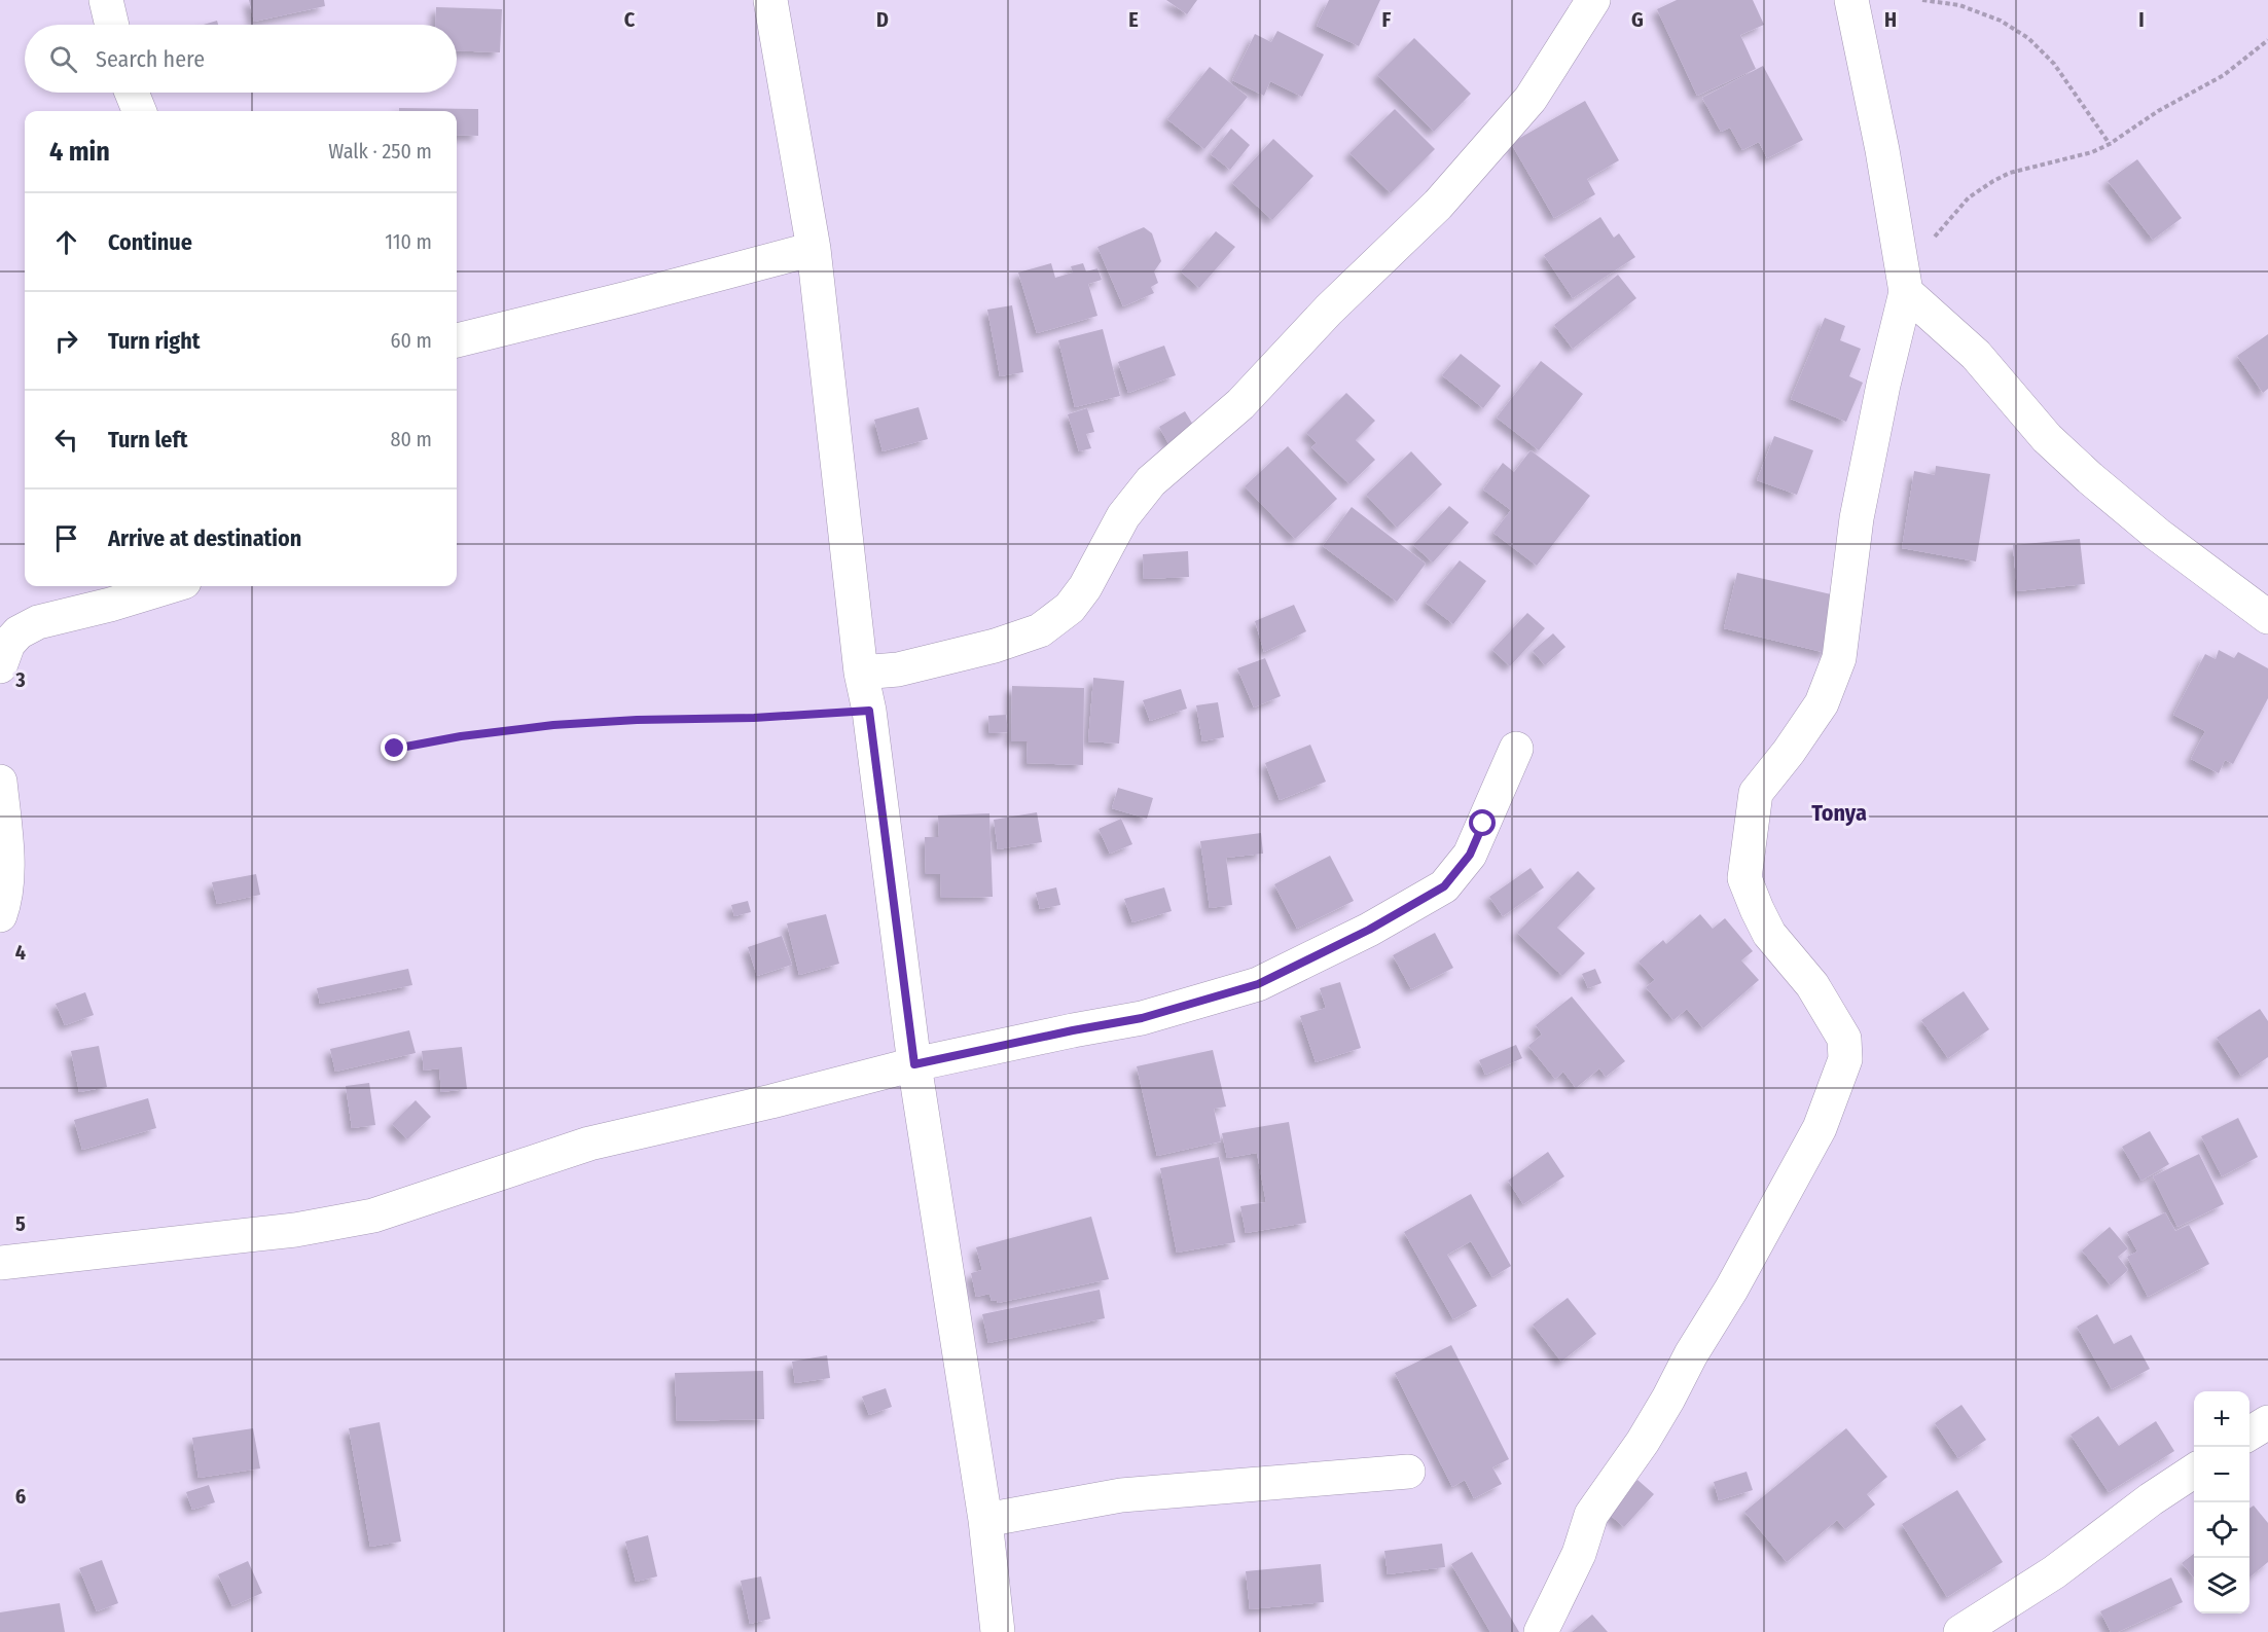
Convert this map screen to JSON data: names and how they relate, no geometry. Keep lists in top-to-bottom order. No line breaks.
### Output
{"districts":["Tonya"],"page":{"search":"Search here","heading":["4 min","Walk · 250 m"],"list":[["Continue","110 m"],["Turn right","60 m"],["Turn left","80 m"],"Arrive at destination"],"map_buttons":["+","−"]},"grid":{"columns":["C","D","E","F","G","H","I"],"rows":["3","4","5","6"]}}
